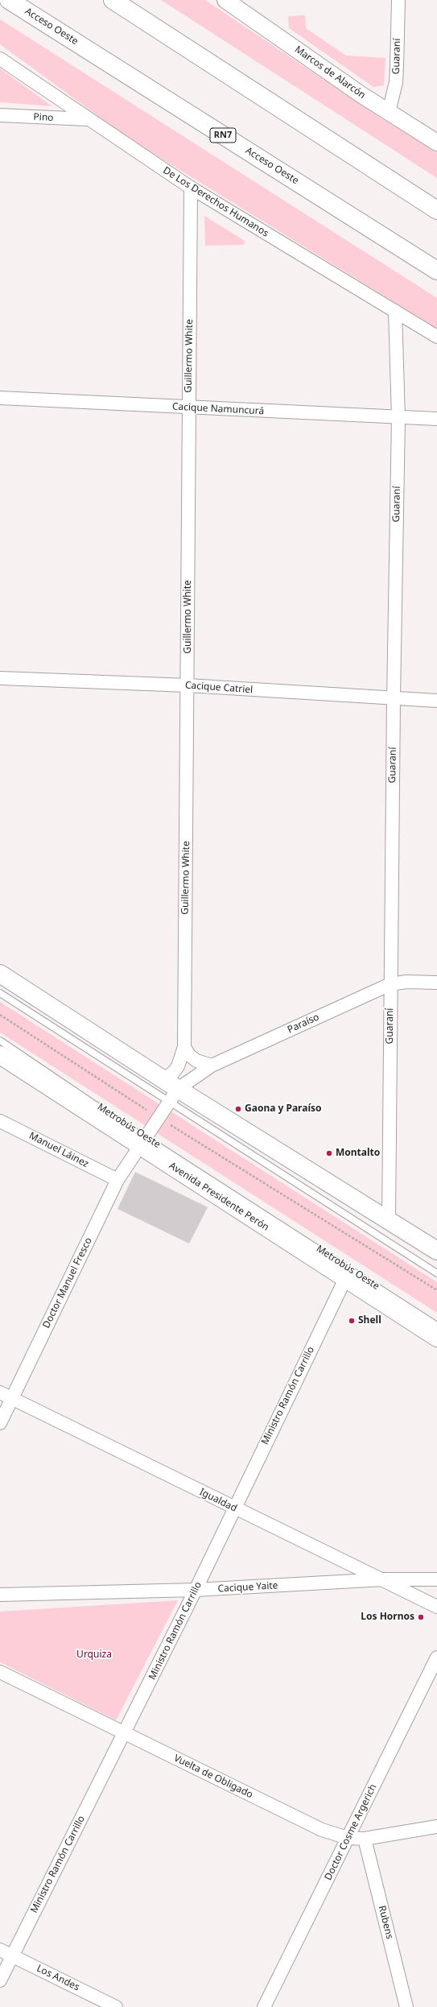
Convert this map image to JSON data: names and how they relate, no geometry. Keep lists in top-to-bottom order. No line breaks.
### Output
{"streets":{"main road":["Acceso Oeste","RN7","Avenida Presidente Perón"],"street":["Guaraní","Marcos de Alarcón","Pino","De Los Derechos Humanos","Guillermo White","Cacique Namuncurá","Cacique Catriel","Paraíso","Manuel Láinez","Doctor Manuel Fresco","Ministro Ramón Carrillo","Igualdad","Cacique Yaite","Vuelta de Obligado","Doctor Cosme Argerich","Rubens","Los Andes"],"lane":["Metrobús Oeste"]},"crossings":[["Guaraní","Marcos de Alarcón"],["Guaraní","De Los Derechos Humanos"],["Guaraní","Cacique Namuncurá"],["Guaraní","Cacique Catriel"],["Guaraní","Paraíso"],["Pino","De Los Derechos Humanos"],["De Los Derechos Humanos","Guillermo White"],["Guillermo White","Cacique Namuncurá"],["Guillermo White","Cacique Catriel"],["Paraíso","Doctor Manuel Fresco"],["Metrobús Oeste","Avenida Presidente Perón"],["Metrobús Oeste","Doctor Manuel Fresco"],["Manuel Láinez","Doctor Manuel Fresco"],["Avenida Presidente Perón","Doctor Manuel Fresco"],["Avenida Presidente Perón","Ministro Ramón Carrillo"],["Doctor Manuel Fresco","Igualdad"],["Ministro Ramón Carrillo","Igualdad"],["Ministro Ramón Carrillo","Cacique Yaite"],["Ministro Ramón Carrillo","Vuelta de Obligado"],["Ministro Ramón Carrillo","Los Andes"],["Igualdad","Cacique Yaite"],["Vuelta de Obligado","Doctor Cosme Argerich"],["Vuelta de Obligado","Rubens"]],"parks":["Urquiza"],"places":["Gaona y Paraíso","Montalto","Shell","Los Hornos"]}
